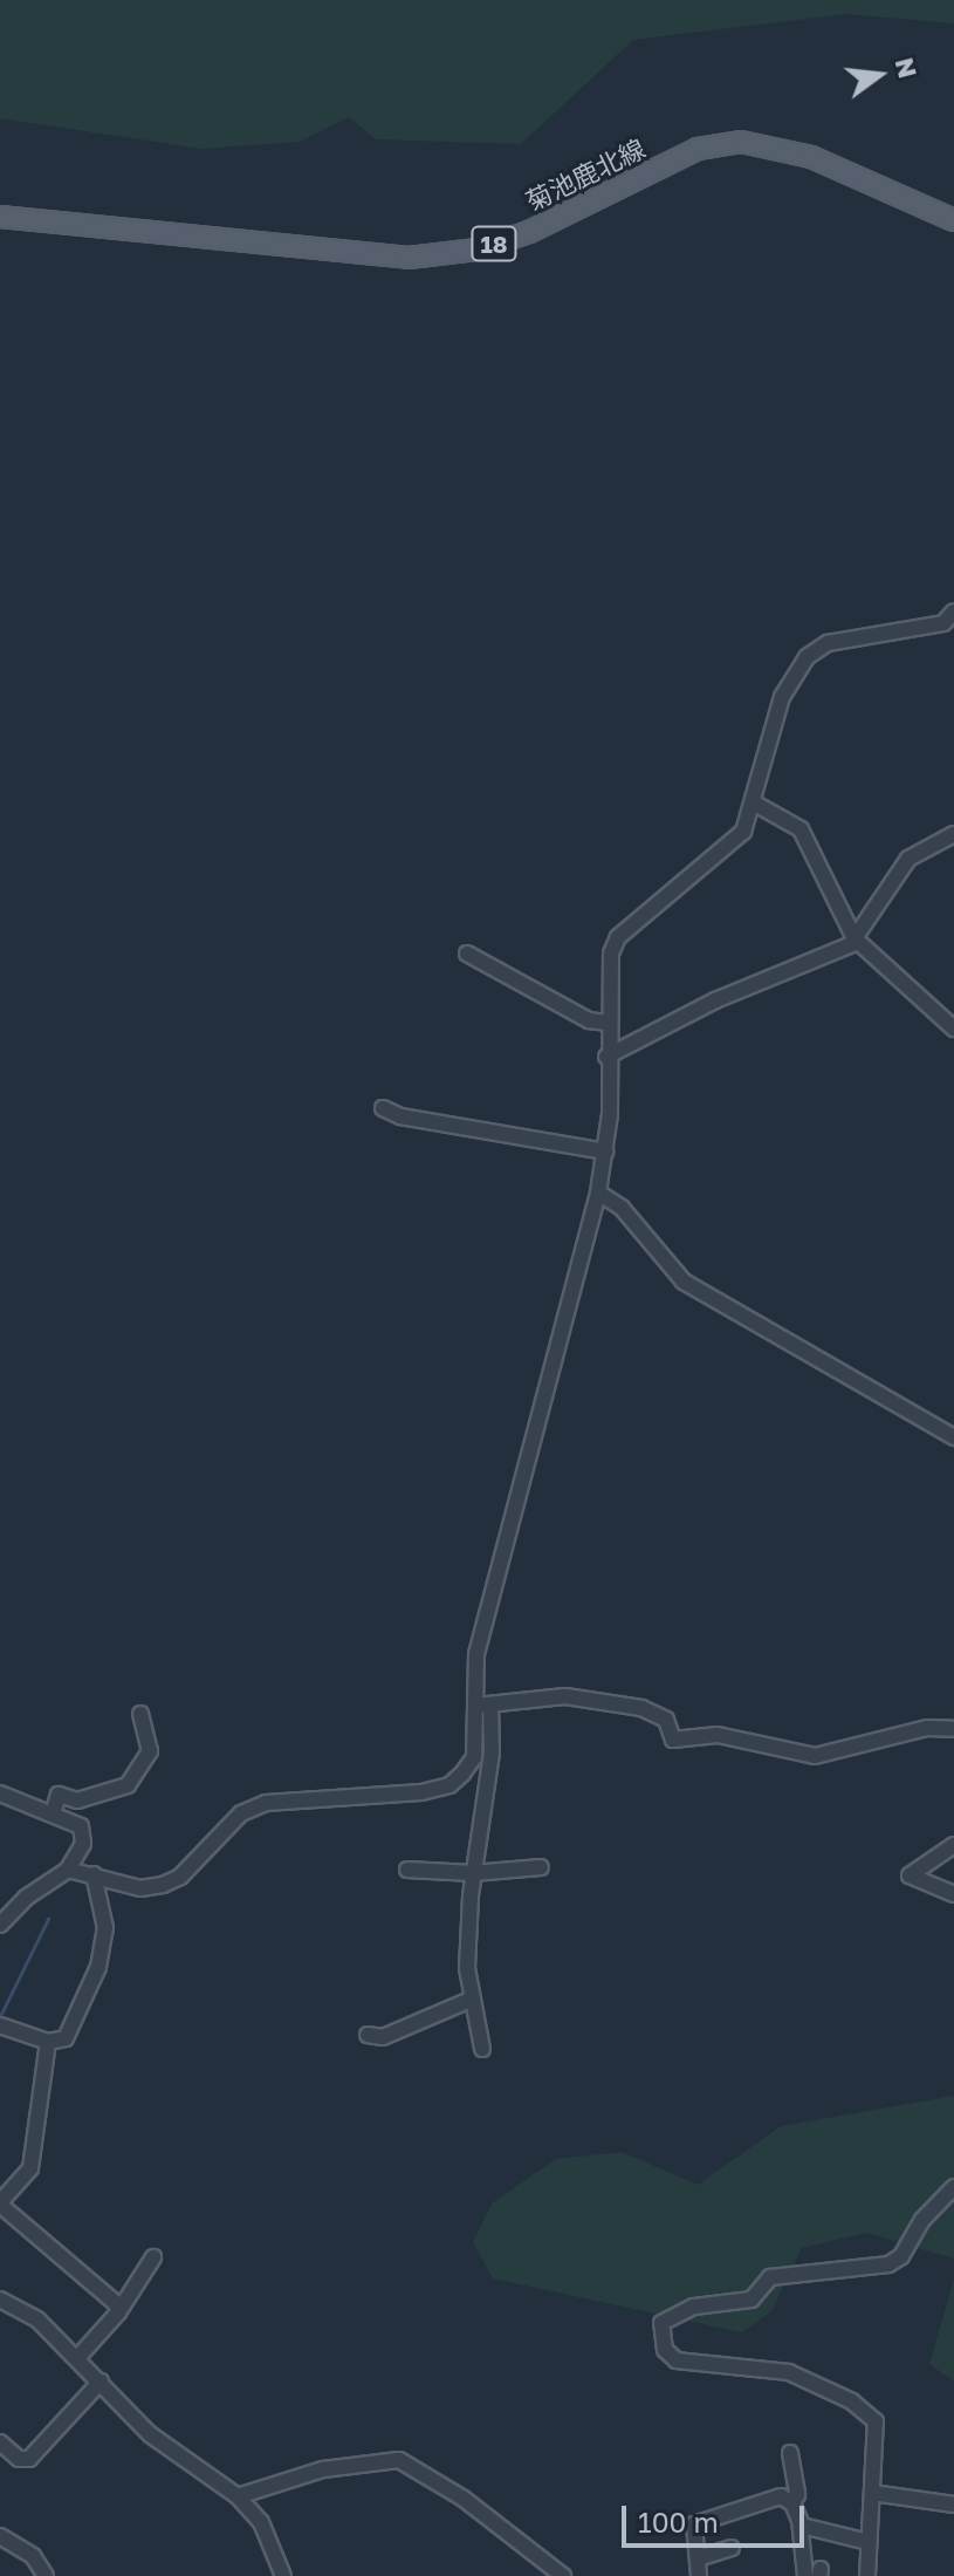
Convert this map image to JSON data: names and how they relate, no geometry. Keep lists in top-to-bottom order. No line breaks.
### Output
{"streets":{"main road":["菊池鹿北線","18"]},"scale_bar":"100 m","north":"right"}
